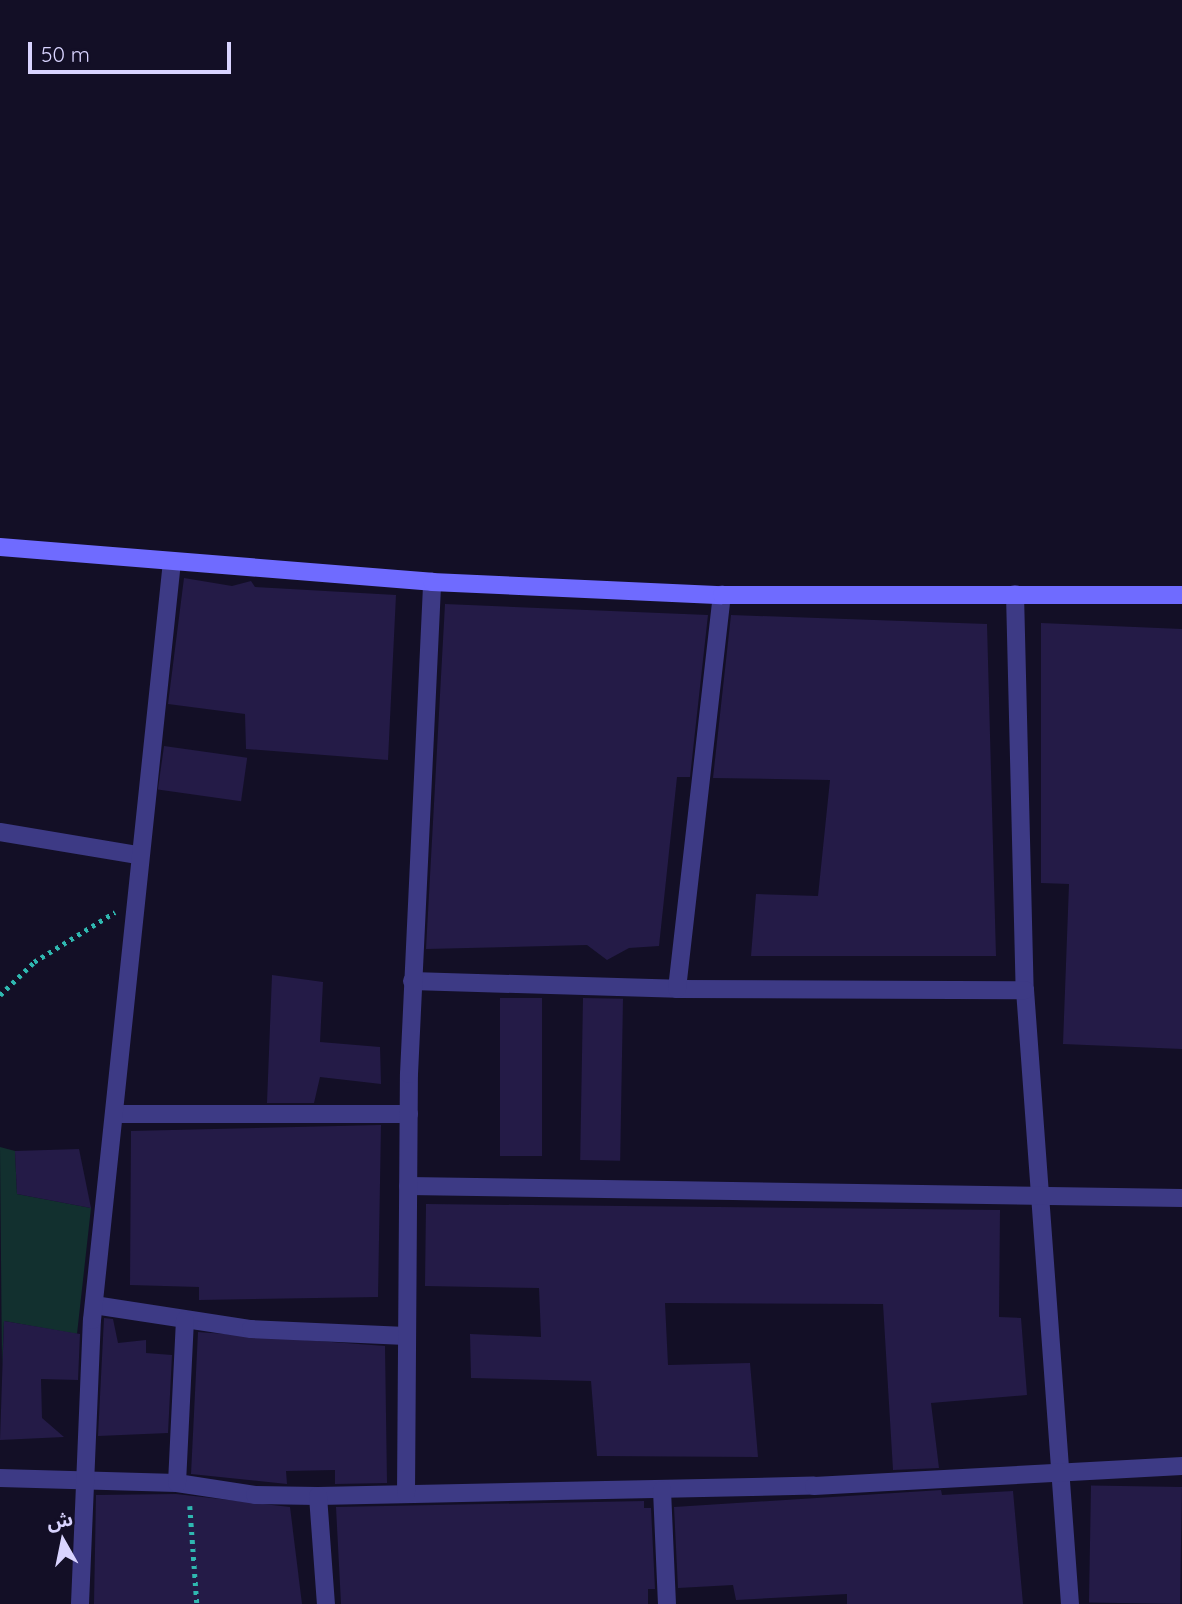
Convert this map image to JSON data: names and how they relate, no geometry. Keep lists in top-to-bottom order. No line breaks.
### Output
{"scale_bar":"50 m","north":"top"}
